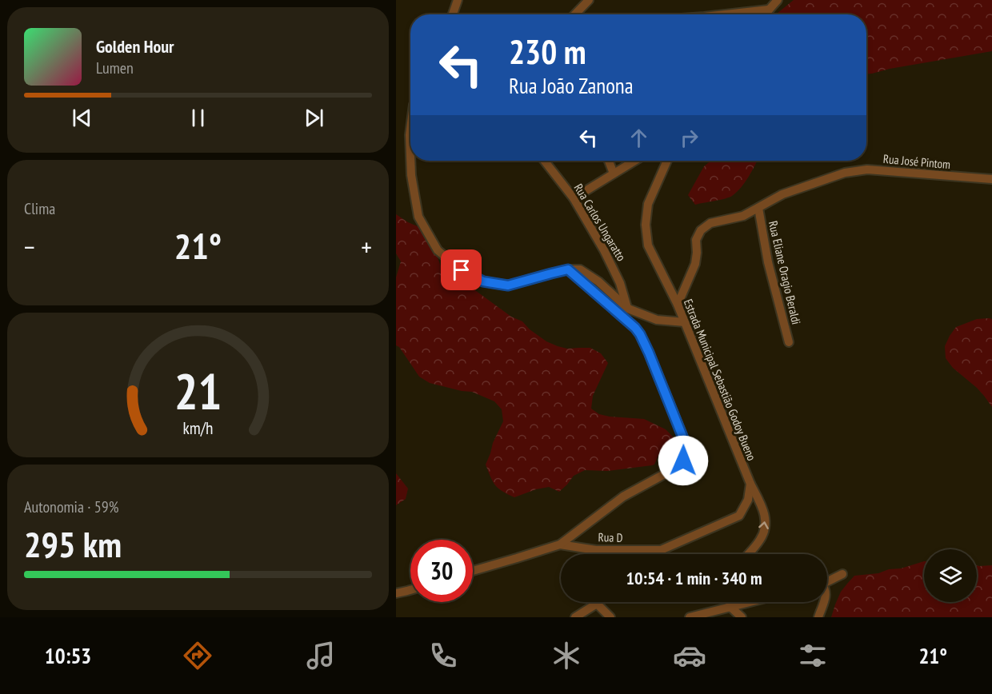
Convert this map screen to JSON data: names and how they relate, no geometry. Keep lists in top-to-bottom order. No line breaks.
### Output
{"streets":{"street":["Rua José Pintom","Rua Carlos Ungaratto","Rua Eliane Oragio Beraldi","Estrada Municipal Sebastião Godoy Bueno","Rua D"]},"crossings":[["Rua José Pintom","Rua Eliane Oragio Beraldi"],["Rua José Pintom","Estrada Municipal Sebastião Godoy Bueno"]],"page":{"turn":["230 m","Rua João Zanona"],"song":["Golden Hour","Lumen"],"tile":["Clima",["Autonomia · 59%","295 km"]],"heat":["−","21°","+"],"limit":"30","trip":"10:54 · 1 min · 340 m","tabs":["10:53","21°"],"gauge":["21","km/h"]}}
